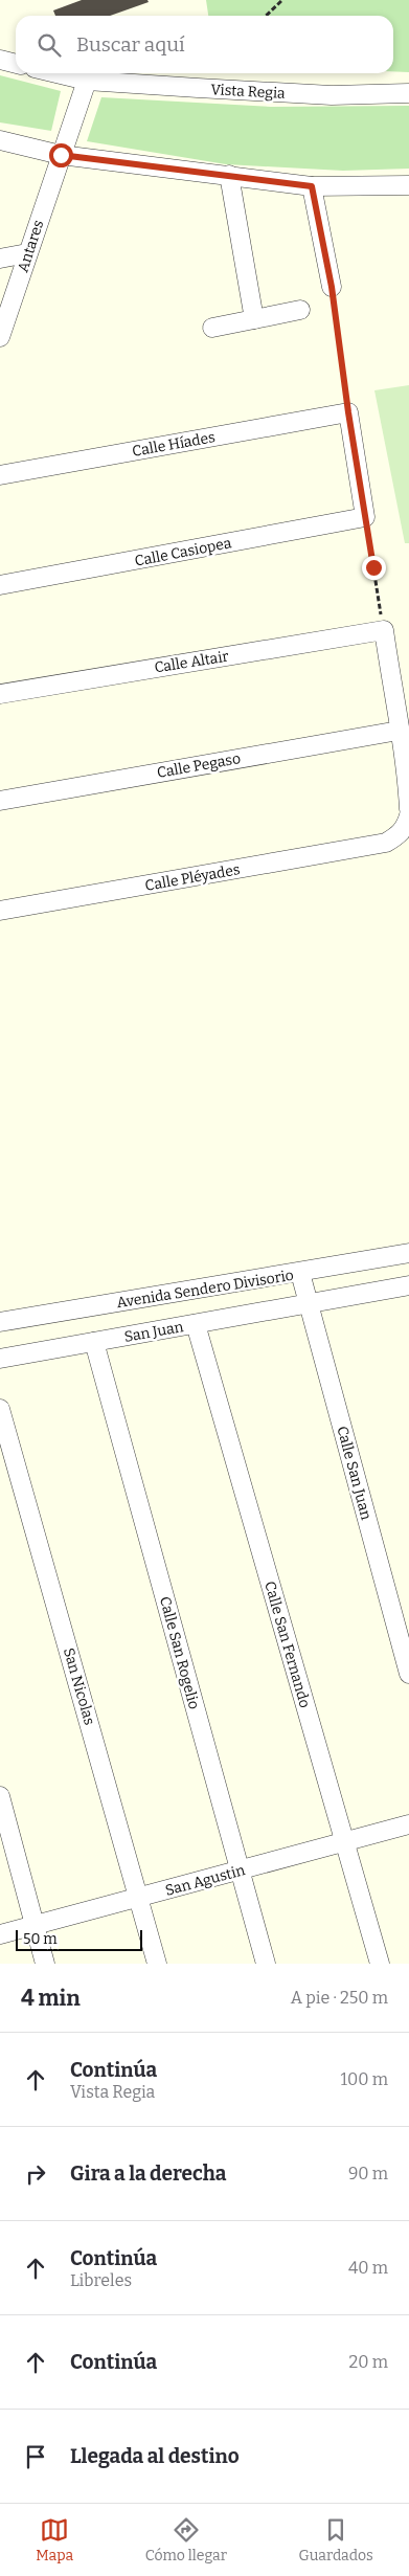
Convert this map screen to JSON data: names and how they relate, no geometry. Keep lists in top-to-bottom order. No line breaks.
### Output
{"streets":{"street":["Vista Regia","Antares","Calle Híades","Calle Casiopea","Calle Altair","Calle Pegaso","Calle Pléyades","Avenida Sendero Divisorio","San Juan","Calle San Juan","Calle San Fernando","Calle San Rogelio","San Nicolas","San Agustin"]},"crossings":[["Avenida Sendero Divisorio","Calle San Juan"],["San Juan","Calle San Juan"],["San Juan","Calle San Fernando"],["San Juan","Calle San Rogelio"],["Calle San Fernando","San Agustin"],["Calle San Rogelio","San Agustin"],["San Nicolas","San Agustin"]],"scale_bar":"50 m","page":{"search":"Buscar aquí","scale":"50 m","heading":["4 min","A pie · 250 m"],"list":[["Continúa","Vista Regia","100 m"],["Gira a la derecha","90 m"],["Continúa","Libreles","40 m"],["Continúa","20 m"],"Llegada al destino"],"nav":["Mapa","Cómo llegar","Guardados"]}}
